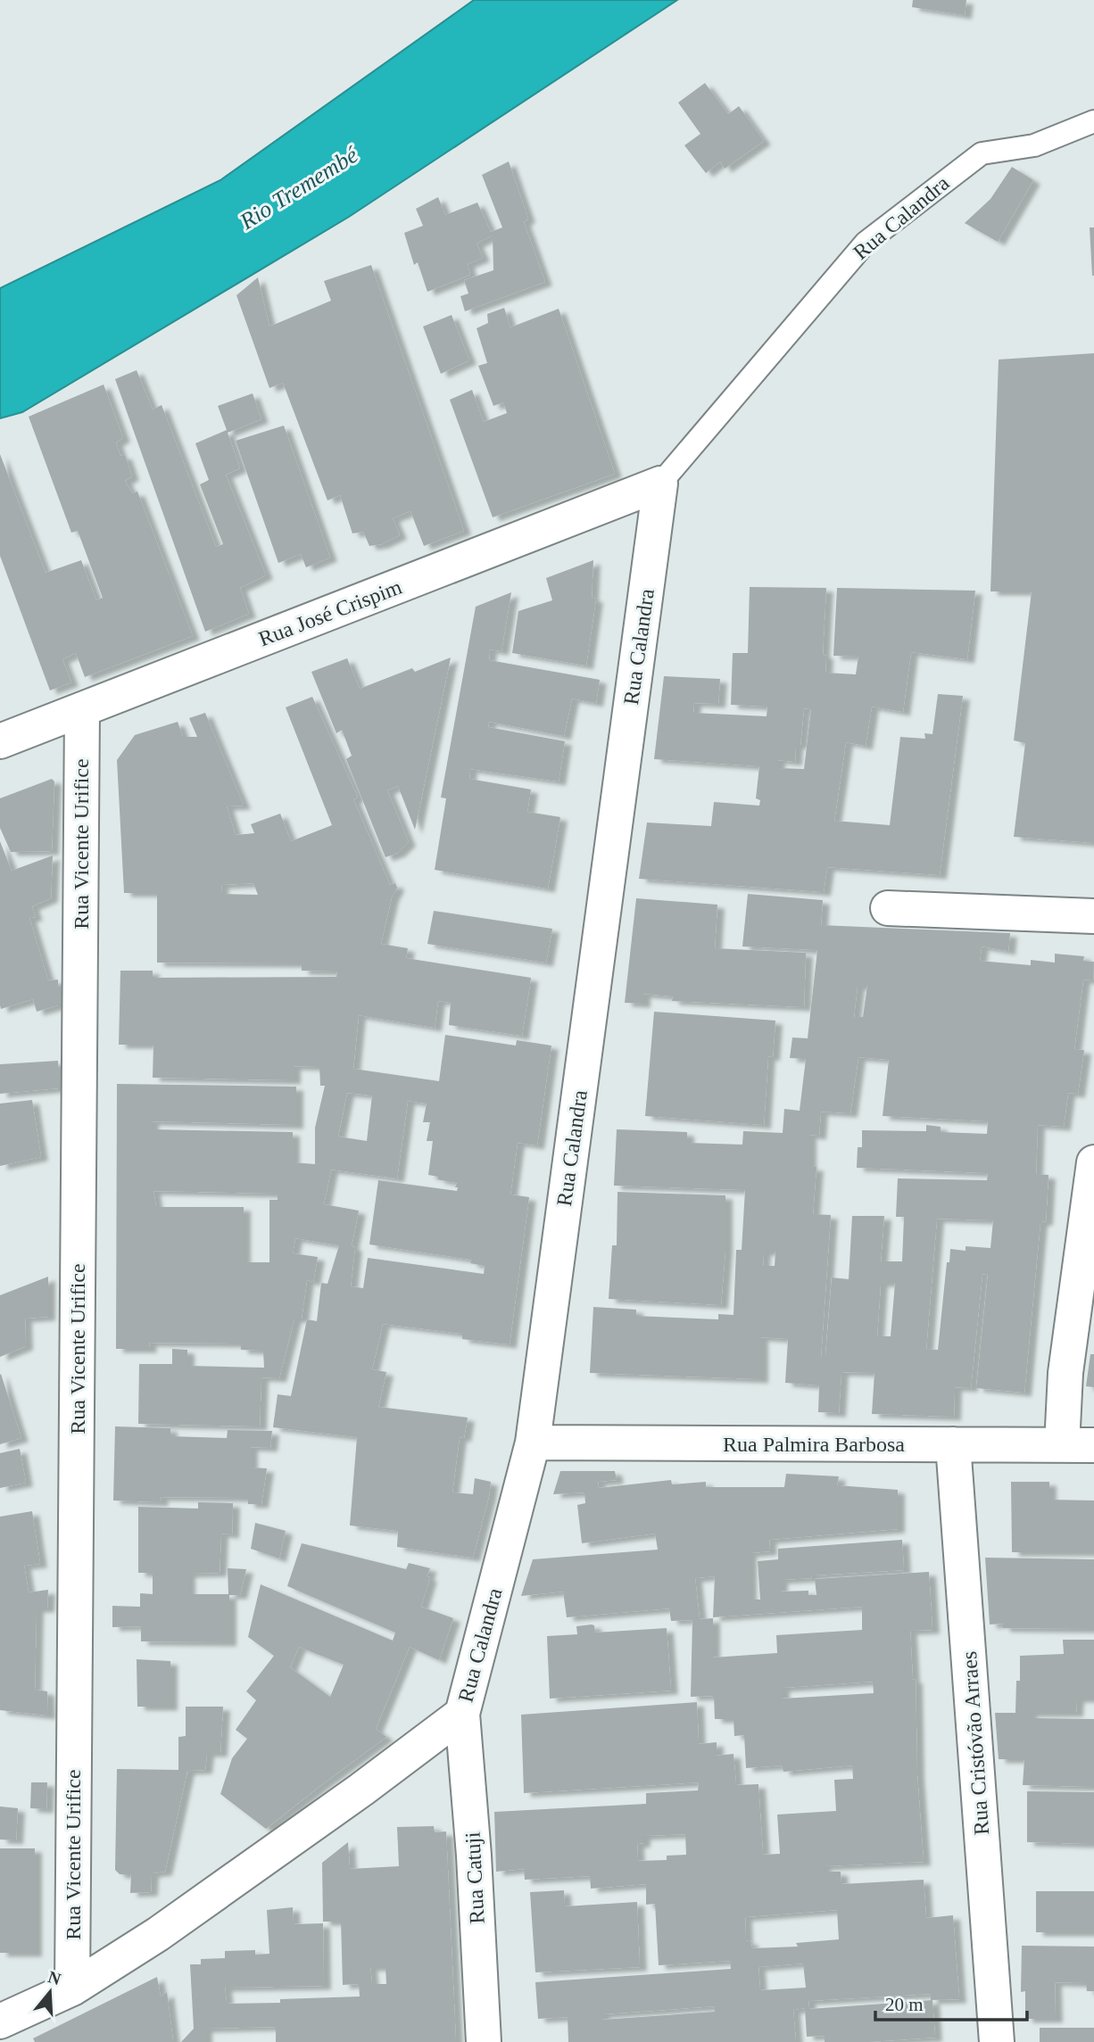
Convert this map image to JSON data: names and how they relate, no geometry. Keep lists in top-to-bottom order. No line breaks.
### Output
{"streets":{"street":["Rua Calandra","Rua José Crispim","Rua Vicente Urifice","Rua Palmira Barbosa","Rua Cristóvão Arraes","Rua Catuji"]},"crossings":[["Rua Calandra","Rua José Crispim"],["Rua Calandra","Rua Vicente Urifice"],["Rua Calandra","Rua Palmira Barbosa"],["Rua Calandra","Rua Catuji"],["Rua José Crispim","Rua Vicente Urifice"],["Rua Palmira Barbosa","Rua Cristóvão Arraes"]],"water":["Rio Tremembé"],"scale_bar":"20 m","north":"top"}
